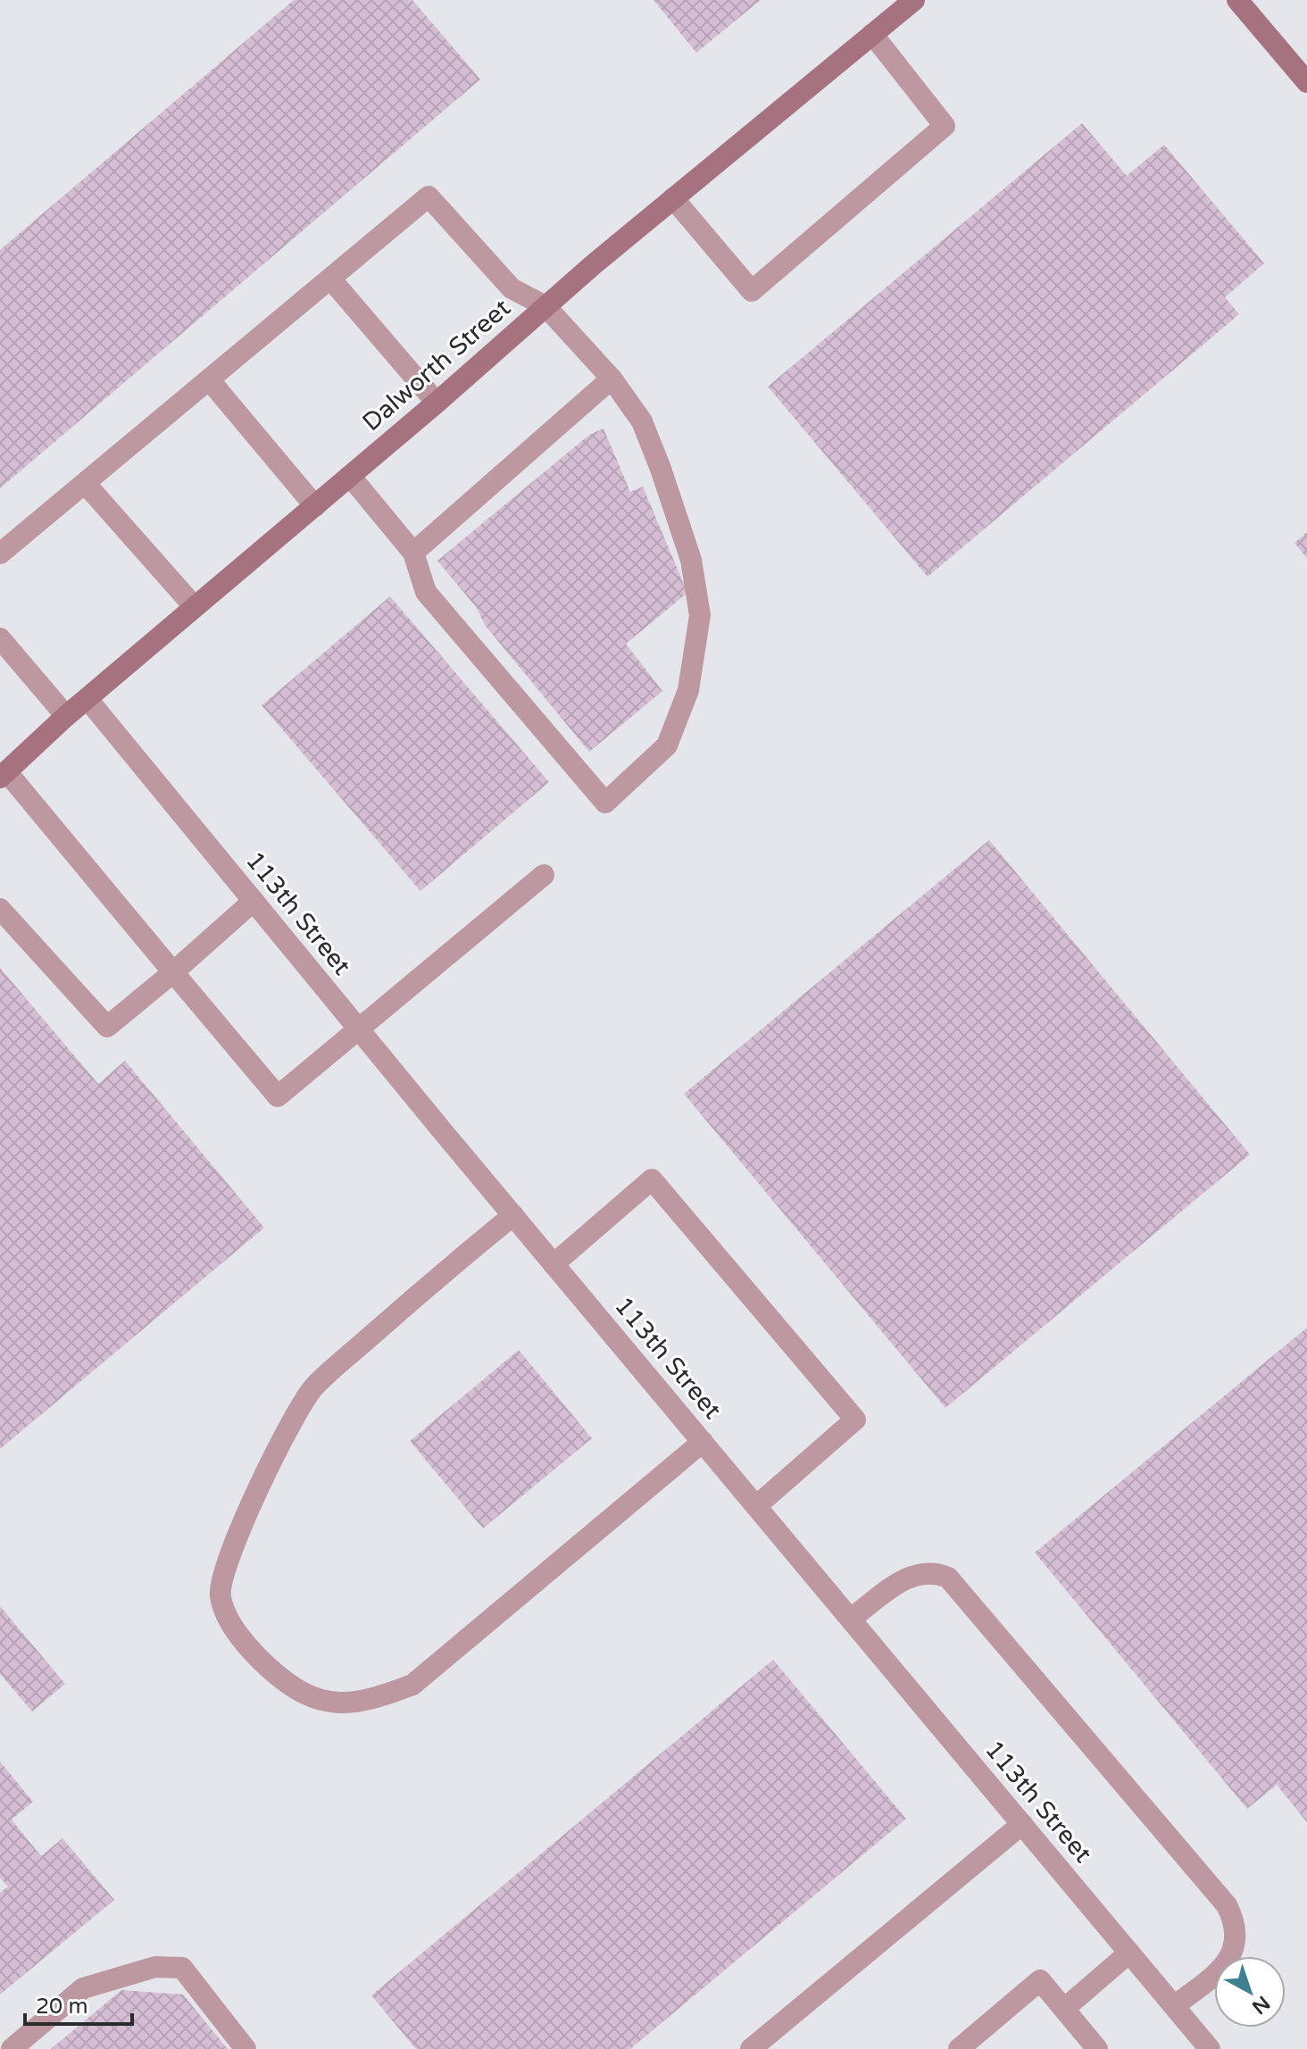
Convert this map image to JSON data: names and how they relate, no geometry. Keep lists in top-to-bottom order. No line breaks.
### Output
{"streets":{"street":["Dalworth Street","113th Street"]},"crossings":[["Dalworth Street","113th Street"]],"scale_bar":"20 m","north":"bottom right"}
